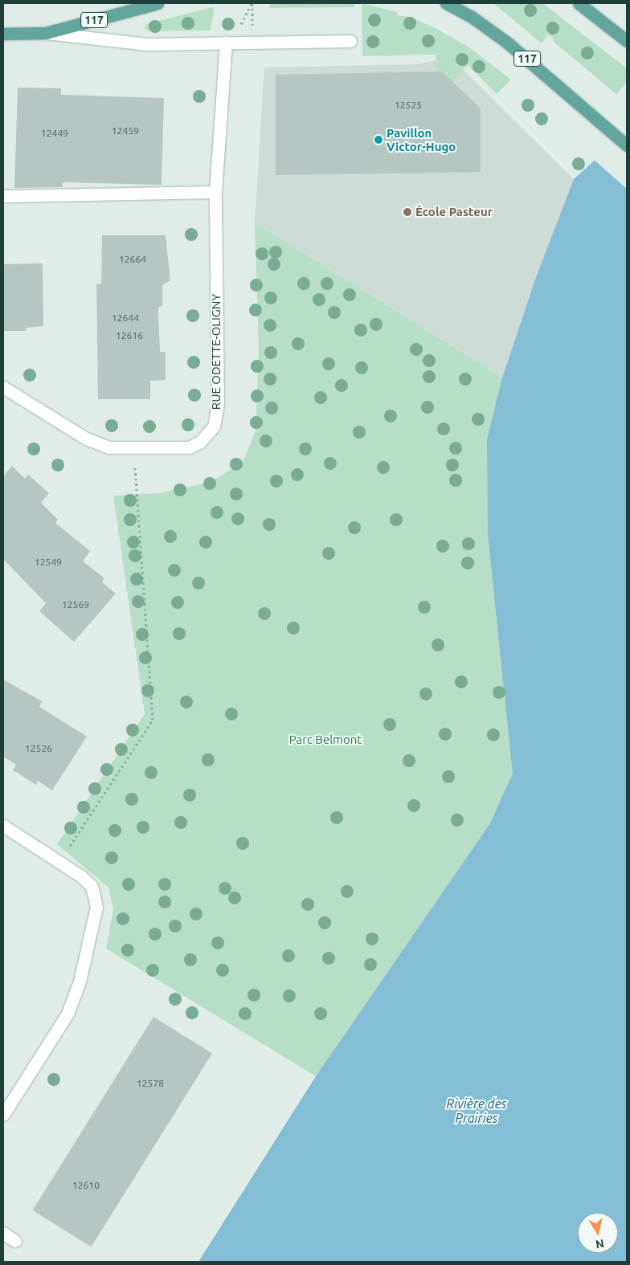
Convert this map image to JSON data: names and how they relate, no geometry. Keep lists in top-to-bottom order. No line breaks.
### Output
{"streets":{"main road":["117"],"street":["RUE ODETTE-OLIGNY"]},"water":["Rivière des Prairies"],"parks":["Parc Belmont"],"places":["Pavillon Victor-Hugo","École Pasteur"],"house_numbers":["12525","12459","12449","12664","12644","12616","12549","12569","12526","12578","12610"],"north":"bottom"}
